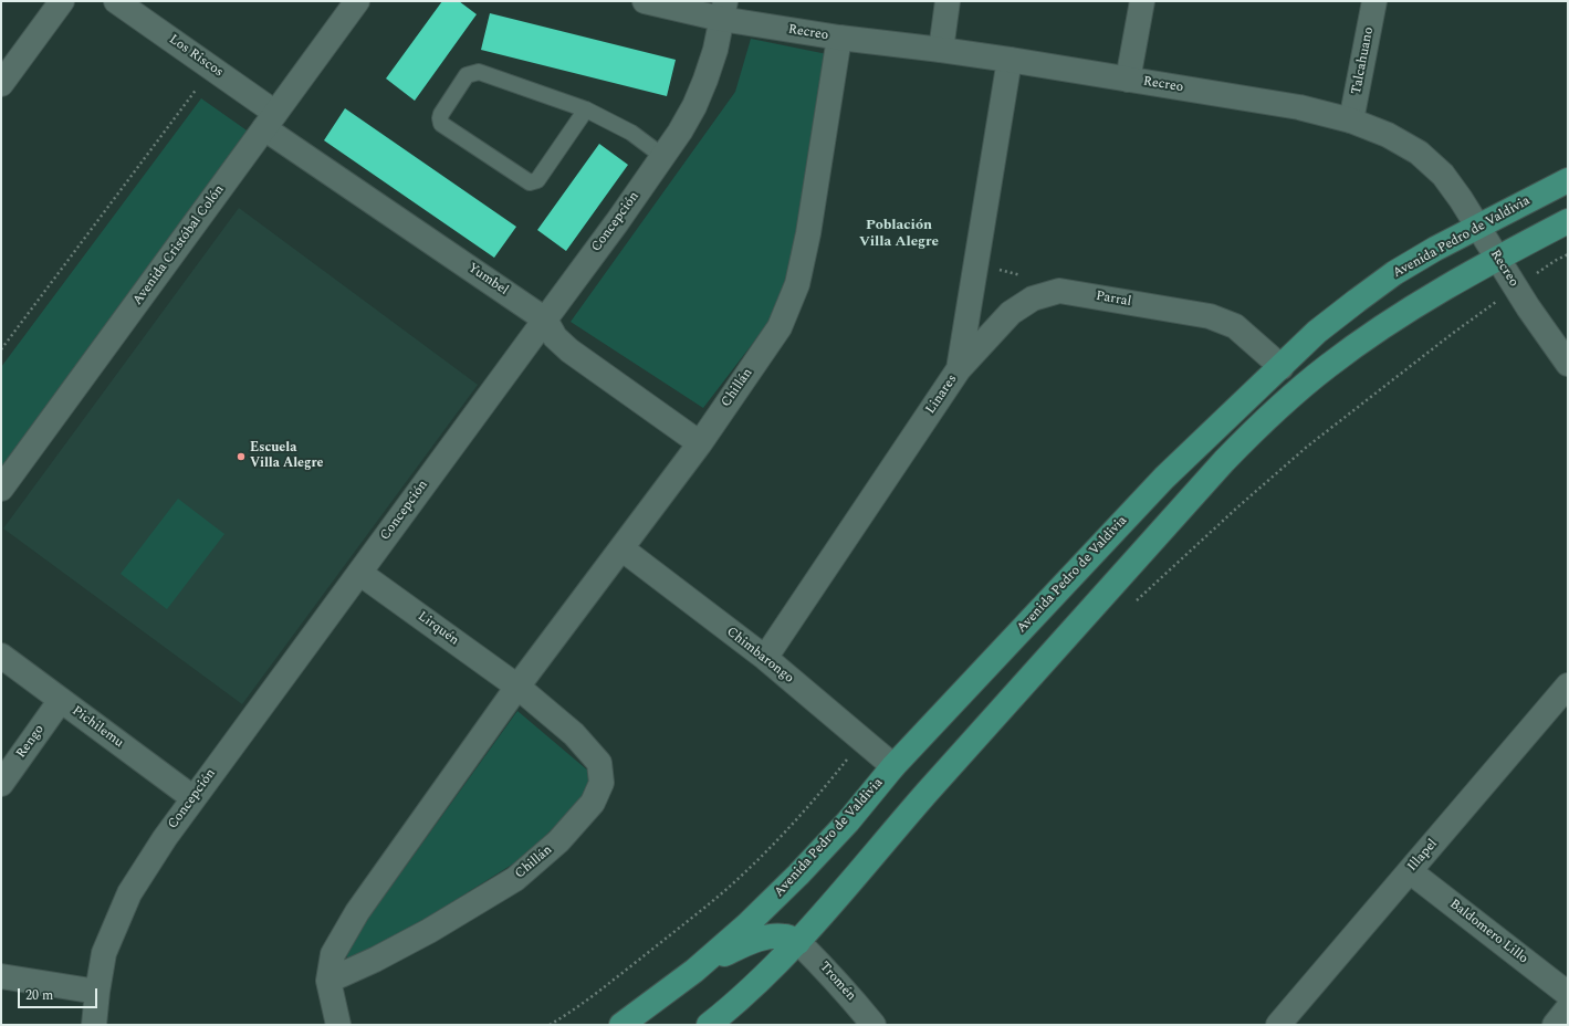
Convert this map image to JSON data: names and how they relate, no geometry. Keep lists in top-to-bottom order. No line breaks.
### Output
{"streets":{"main road":["Avenida Pedro de Valdivia"],"street":["Recreo","Los Riscos","Talcahuano","Concepción","Avenida Cristóbal Colón","Yumbel","Parral","Chillán","Linares","Lirquén","Chimbarongo","Pichilemu","Rengo","Illapel","Baldomero Lillo","Tromén"]},"crossings":[["Recreo","Talcahuano"],["Recreo","Concepción"],["Recreo","Avenida Pedro de Valdivia"],["Recreo","Chillán"],["Recreo","Linares"],["Los Riscos","Avenida Cristóbal Colón"],["Los Riscos","Yumbel"],["Concepción","Yumbel"],["Concepción","Lirquén"],["Concepción","Pichilemu"],["Avenida Pedro de Valdivia","Parral"],["Avenida Pedro de Valdivia","Chimbarongo"],["Avenida Cristóbal Colón","Yumbel"],["Yumbel","Chillán"],["Parral","Linares"],["Chillán","Lirquén"],["Chillán","Chimbarongo"],["Linares","Chimbarongo"],["Pichilemu","Rengo"],["Illapel","Baldomero Lillo"]],"districts":["Población Villa Alegre"],"places":["Escuela Villa Alegre"],"scale_bar":"20 m"}
